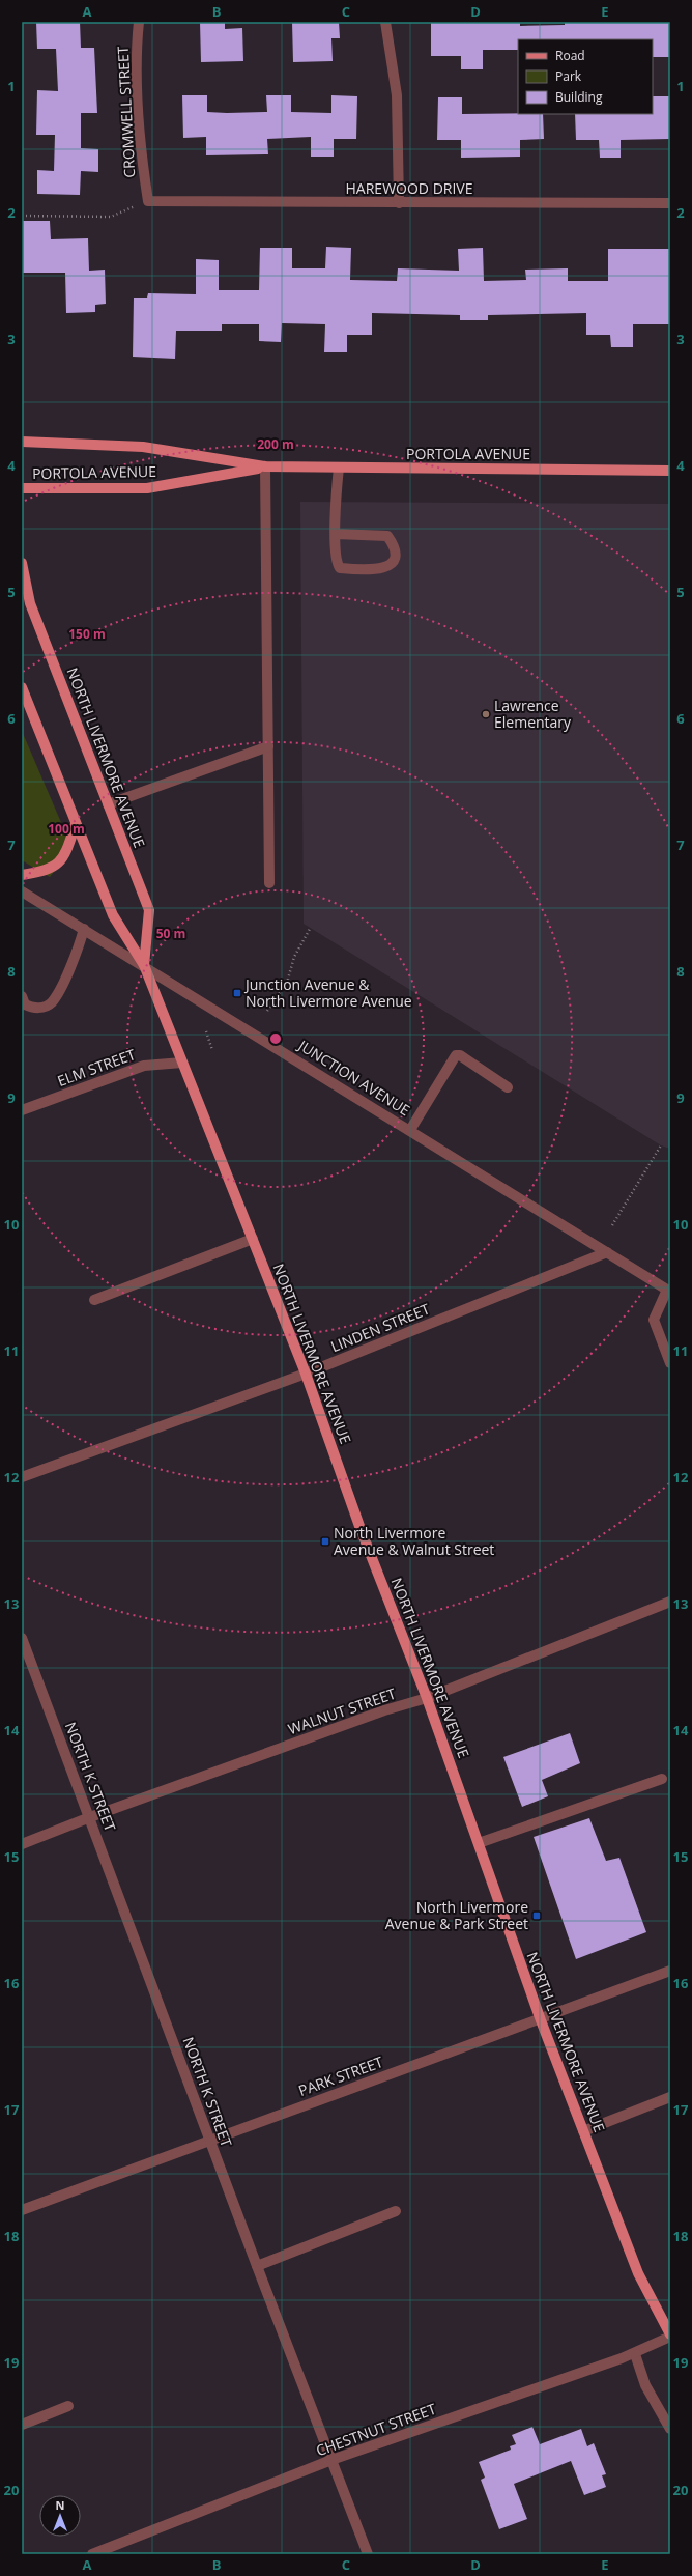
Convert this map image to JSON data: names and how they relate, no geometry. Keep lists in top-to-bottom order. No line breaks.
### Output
{"streets":{"main road":["PORTOLA AVENUE","NORTH LIVERMORE AVENUE"],"street":["CROMWELL STREET","HAREWOOD DRIVE","ELM STREET","JUNCTION AVENUE","LINDEN STREET","WALNUT STREET","NORTH K STREET","PARK STREET","CHESTNUT STREET"]},"crossings":[["CROMWELL STREET","HAREWOOD DRIVE"],["NORTH LIVERMORE AVENUE","ELM STREET"],["NORTH LIVERMORE AVENUE","JUNCTION AVENUE"],["NORTH LIVERMORE AVENUE","LINDEN STREET"],["NORTH LIVERMORE AVENUE","WALNUT STREET"],["NORTH LIVERMORE AVENUE","PARK STREET"],["NORTH LIVERMORE AVENUE","CHESTNUT STREET"],["JUNCTION AVENUE","LINDEN STREET"],["WALNUT STREET","NORTH K STREET"],["NORTH K STREET","PARK STREET"],["NORTH K STREET","CHESTNUT STREET"]],"places":{"other":["Lawrence Elementary"],"transit":["Junction Avenue & North Livermore Avenue","North Livermore Avenue & Walnut Street","North Livermore Avenue & Park Street"]},"legend":["Road","Park","Building"],"north":"top","grid":{"columns":["A","B","C","D","E"],"rows":["1","2","3","4","5","6","7","8","9","10","11","12","13","14","15","16","17","18","19","20"]},"rings":["200 m","150 m","100 m","50 m"]}
